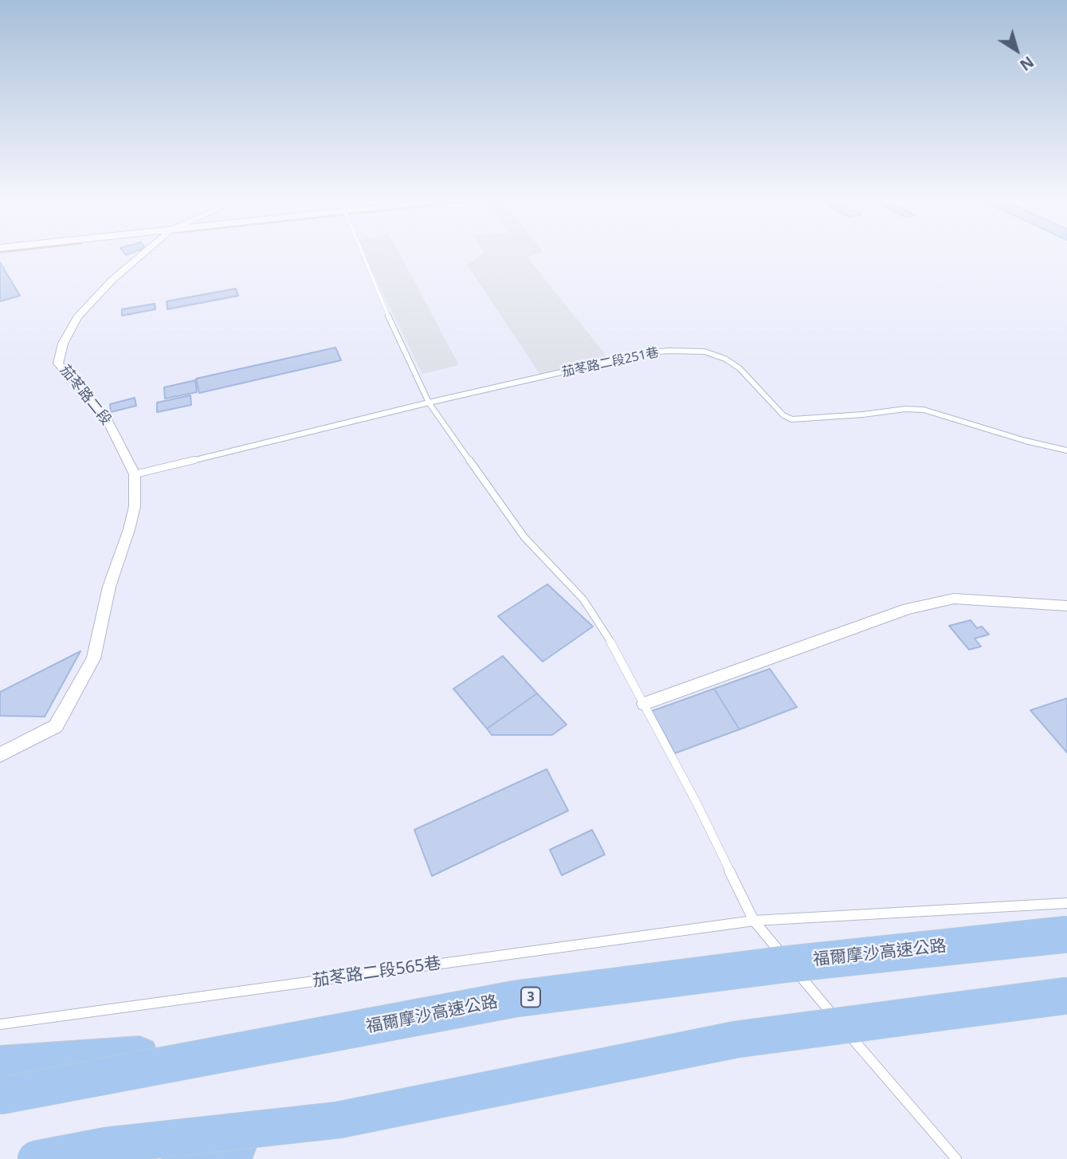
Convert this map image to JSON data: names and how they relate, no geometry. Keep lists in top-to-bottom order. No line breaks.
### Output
{"streets":{"highway":["福爾摩沙高速公路","3"],"street":["茄苳路二段"],"lane":["茄苳路二段251巷","茄苳路二段565巷"]},"crossings":[["茄苳路二段251巷","茄苳路二段"]],"north":"bottom right"}
